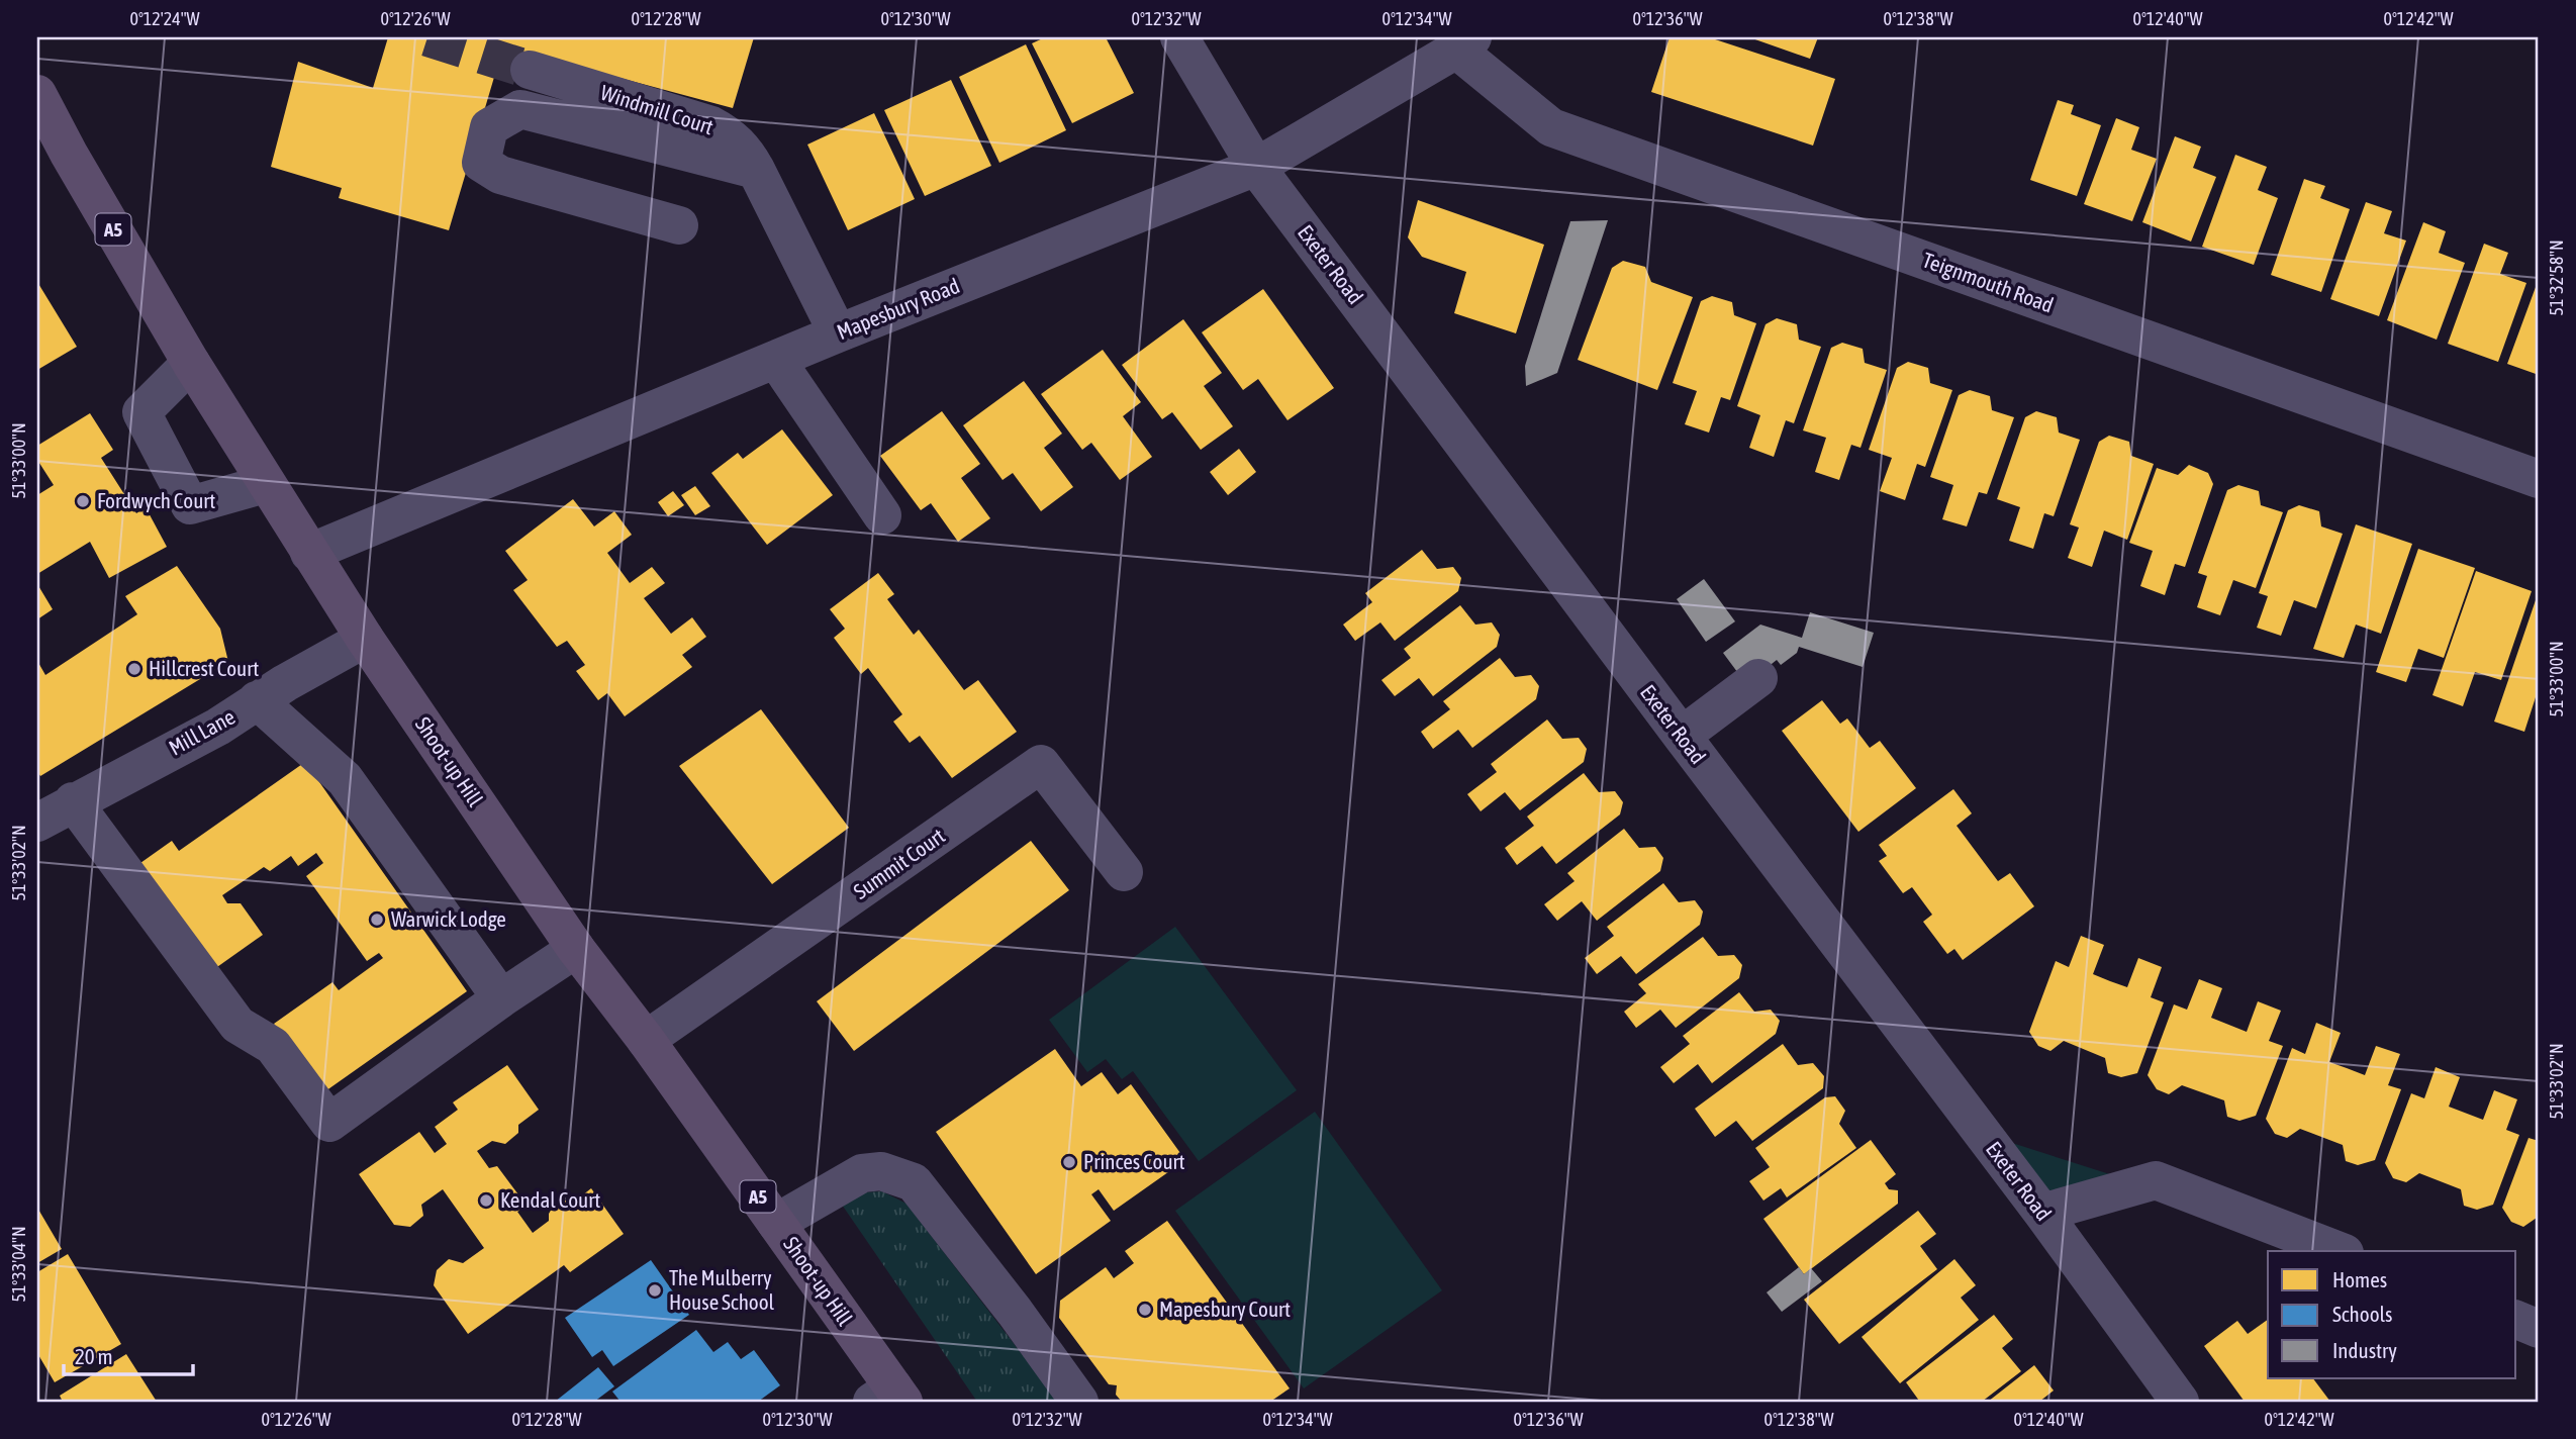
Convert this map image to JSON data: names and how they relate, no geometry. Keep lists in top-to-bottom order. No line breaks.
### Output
{"streets":{"main road":["A5","Shoot-up Hill"],"street":["Windmill Court","Exeter Road","Teignmouth Road","Mapesbury Road","Mill Lane","Summit Court"]},"crossings":[["Windmill Court","Mapesbury Road"],["Exeter Road","Mapesbury Road"],["Teignmouth Road","Mapesbury Road"],["Mapesbury Road","Shoot-up Hill"],["Mill Lane","Shoot-up Hill"],["Shoot-up Hill","Summit Court"]],"places":["Fordwych Court","Hillcrest Court","Warwick Lodge","Princes Court","Kendal Court","The Mulberry House School","Mapesbury Court"],"legend":["Homes","Schools","Industry"],"scale_bar":"20 m","coordinates":["0°12'24\"W","0°12'26\"W","0°12'28\"W","0°12'30\"W","0°12'32\"W","0°12'34\"W","0°12'36\"W","0°12'38\"W","0°12'40\"W","0°12'42\"W","51°32'58\"N","51°33'00\"N","51°33'02\"N","51°33'04\"N"]}
